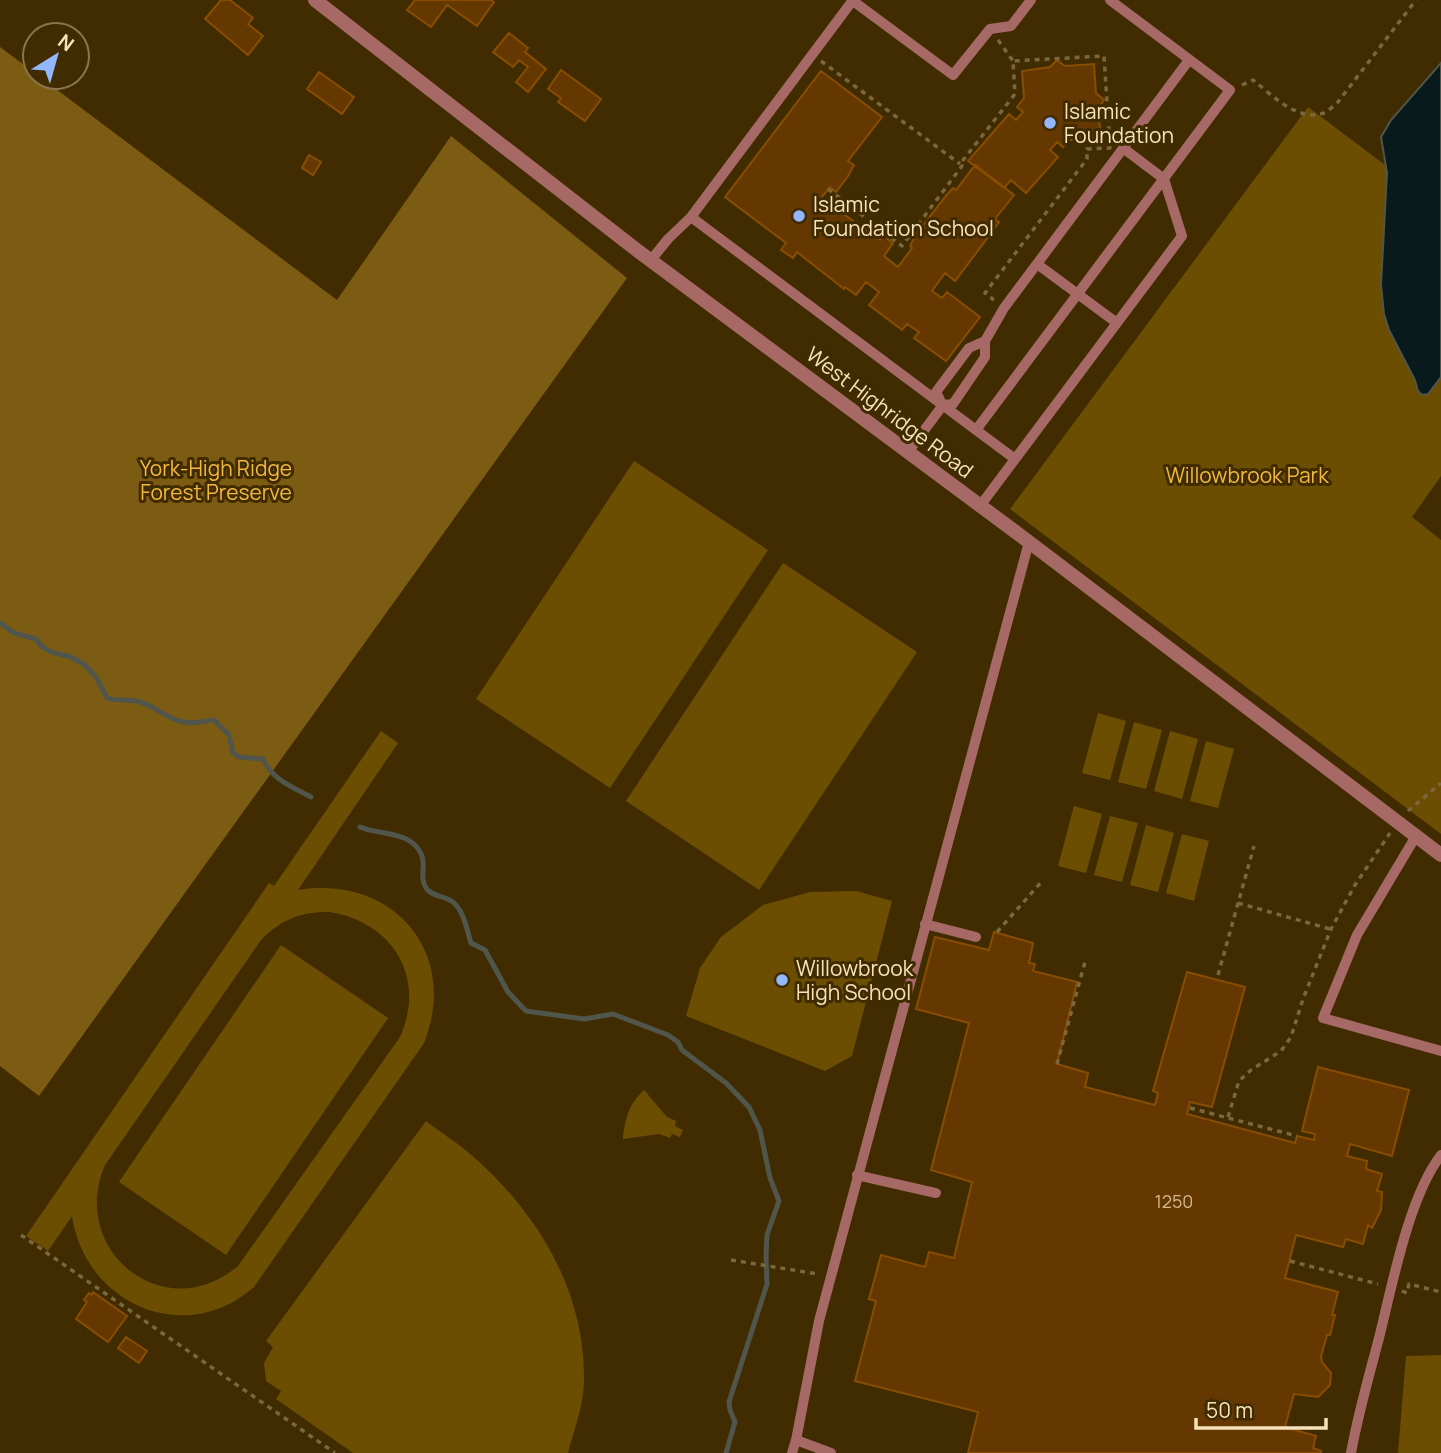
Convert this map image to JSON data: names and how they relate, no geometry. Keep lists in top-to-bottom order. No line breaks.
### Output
{"streets":{"street":["West Highridge Road"]},"parks":["York-High Ridge Forest Preserve","Willowbrook Park"],"places":["Islamic Foundation","Islamic Foundation School","Willowbrook High School"],"house_numbers":["1250"],"scale_bar":"50 m","north":"top right"}
